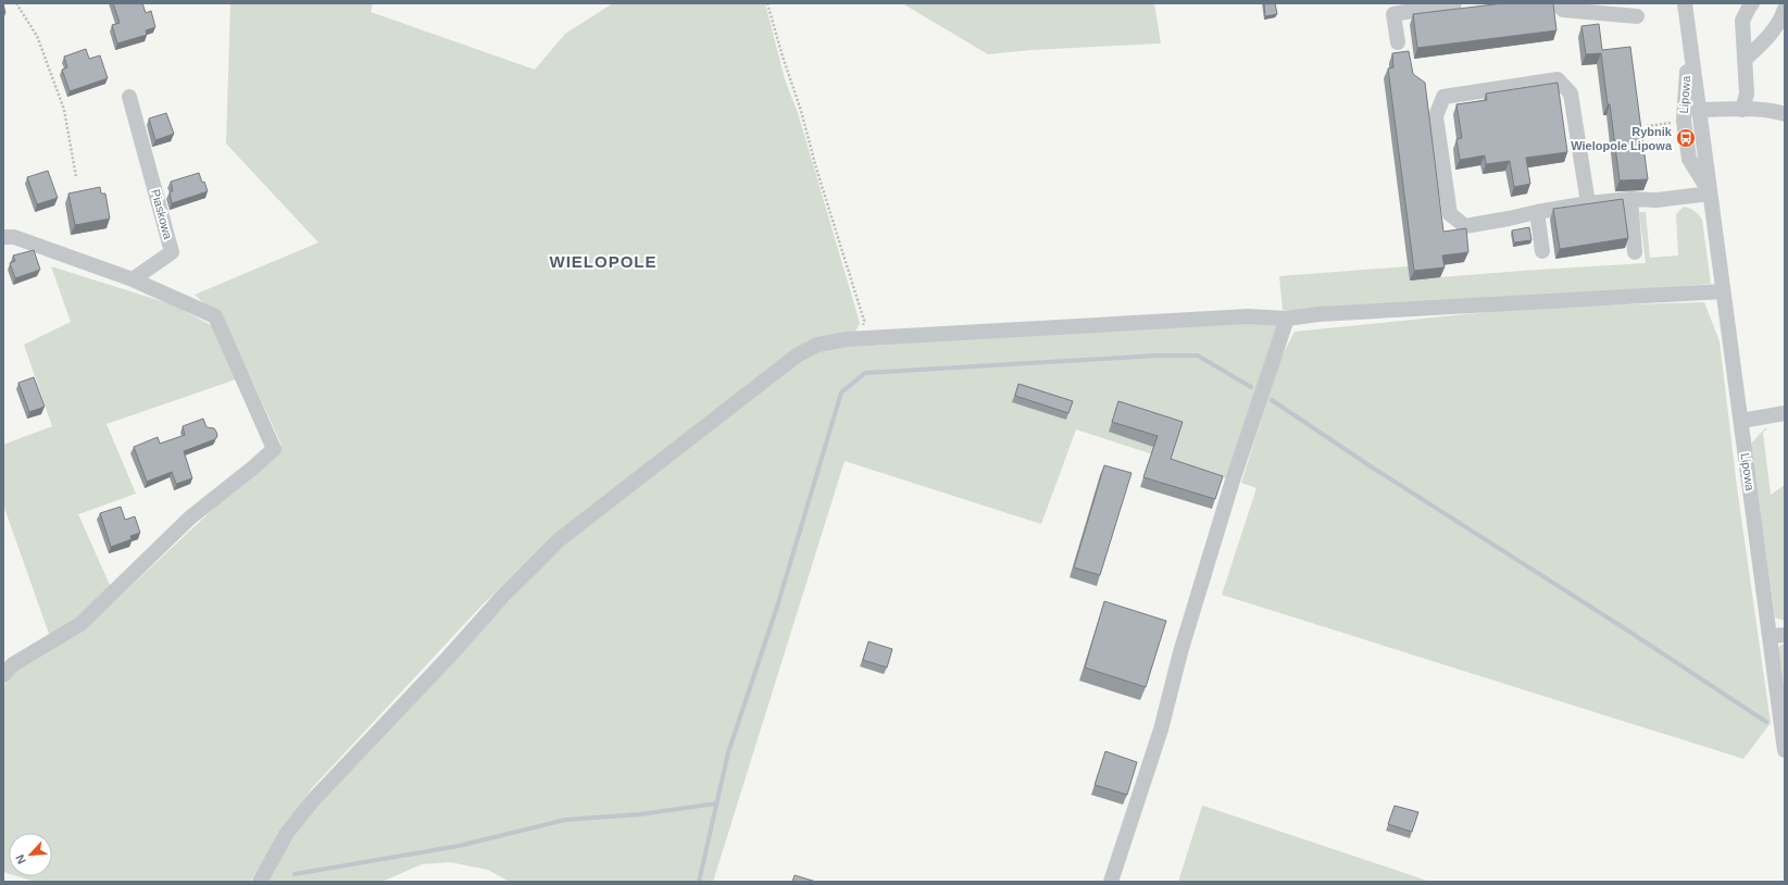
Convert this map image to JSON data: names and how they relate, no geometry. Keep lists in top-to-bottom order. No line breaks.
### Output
{"streets":{"street":["Lipowa","Piaskowa"]},"districts":["WIELOPOLE"],"places":{"bus stop":["Rybnik Wielopole Lipowa"]},"north":"bottom left"}
